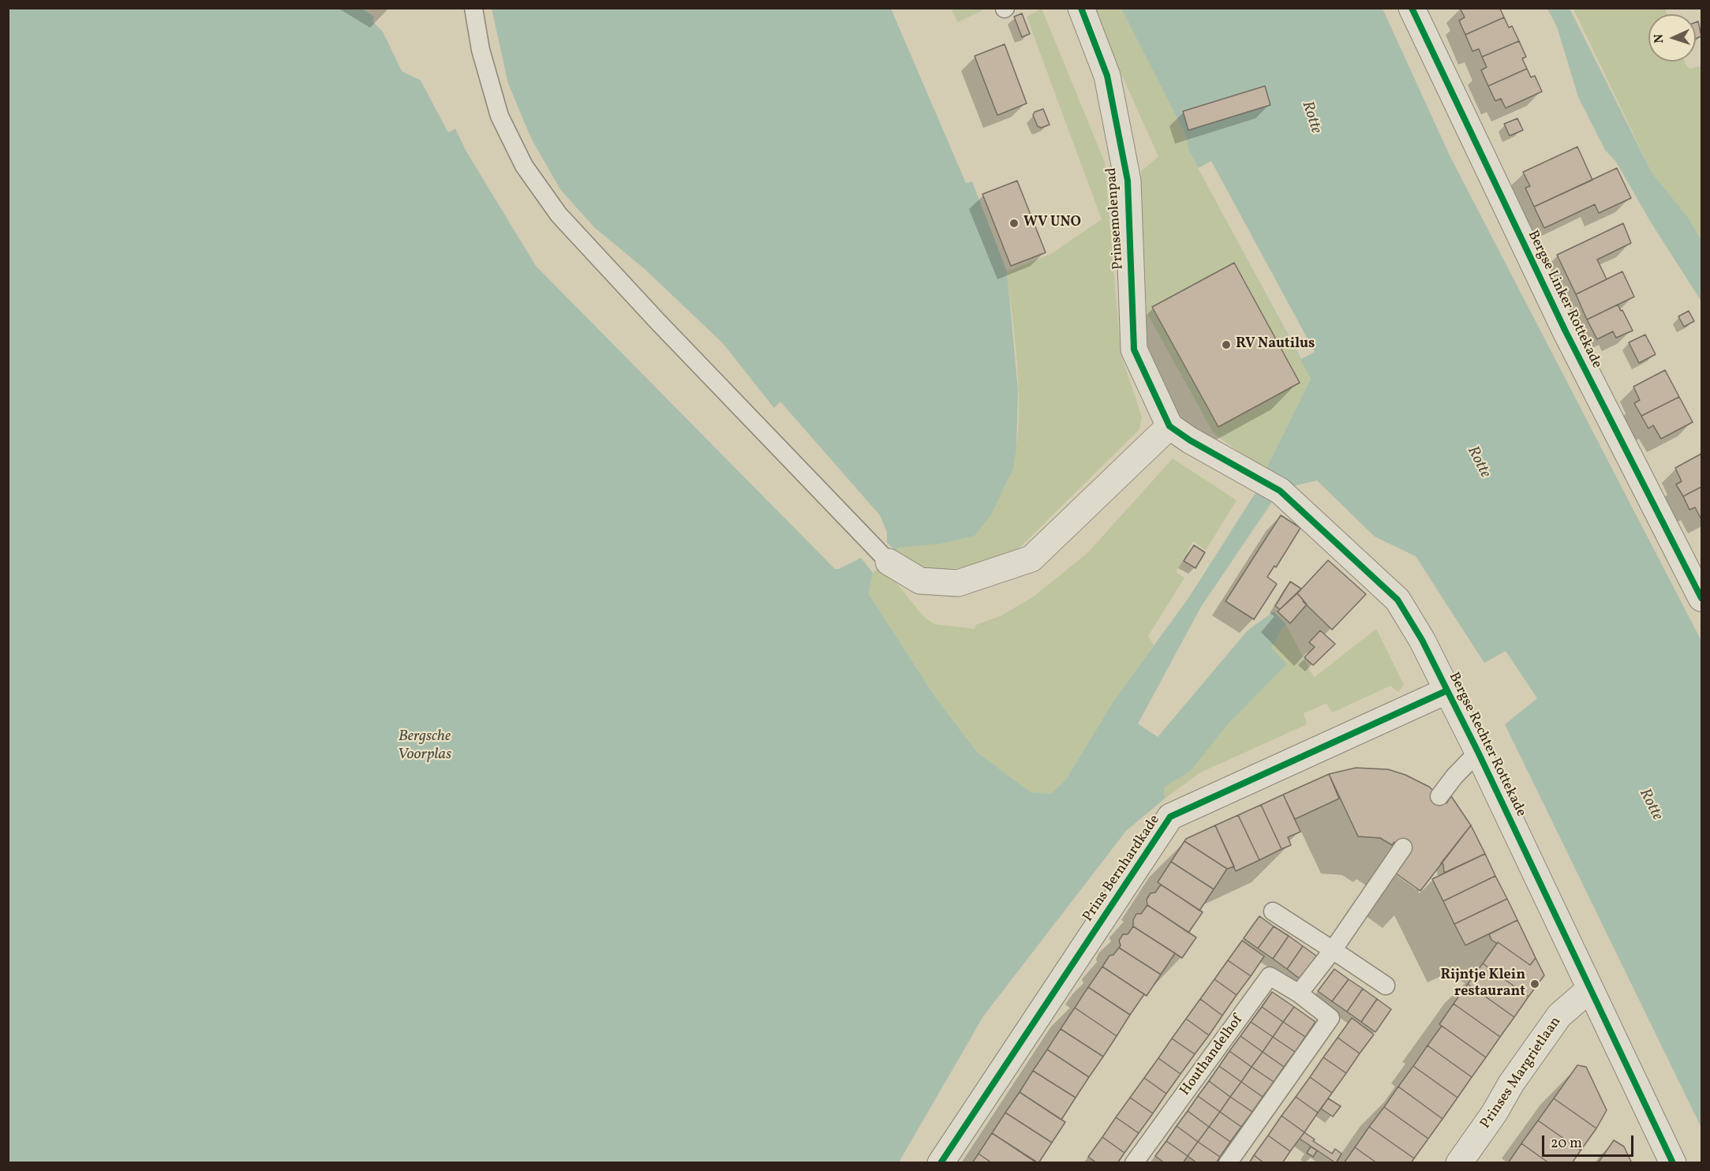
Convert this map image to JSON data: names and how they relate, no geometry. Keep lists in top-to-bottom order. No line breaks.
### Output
{"streets":{"street":["Prinsemolenpad","Bergse Linker Rottekade","Bergse Rechter Rottekade","Prins Bernhardkade","Prinses Margrietlaan"],"lane":["Houthandelhof"]},"crossings":[["Prinsemolenpad","Bergse Rechter Rottekade"],["Bergse Rechter Rottekade","Prins Bernhardkade"],["Bergse Rechter Rottekade","Prinses Margrietlaan"]],"water":["Rotte","Bergsche Voorplas"],"places":["WV UNO","RV Nautilus","Rijntje Klein restaurant"],"scale_bar":"20 m","north":"left"}
